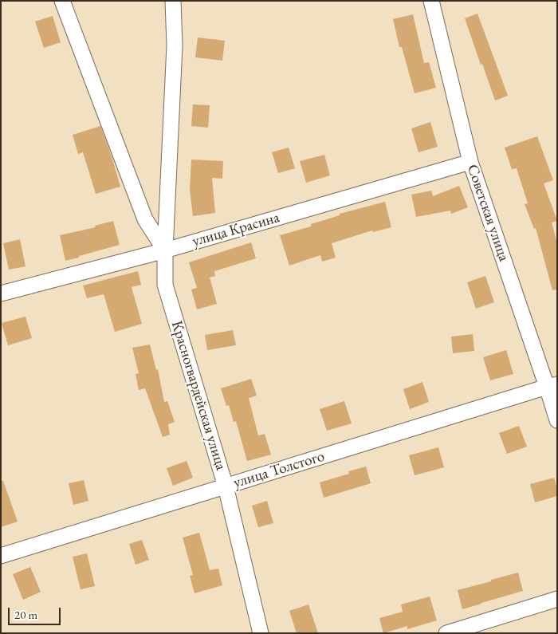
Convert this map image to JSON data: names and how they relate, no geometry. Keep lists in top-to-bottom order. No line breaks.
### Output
{"streets":{"street":["Советская улица","улица Красина","Красногвардейская улица","улица Толстого"]},"crossings":[["Советская улица","улица Красина"],["Советская улица","улица Толстого"],["улица Красина","Красногвардейская улица"],["Красногвардейская улица","улица Толстого"]],"scale_bar":"20 m"}
